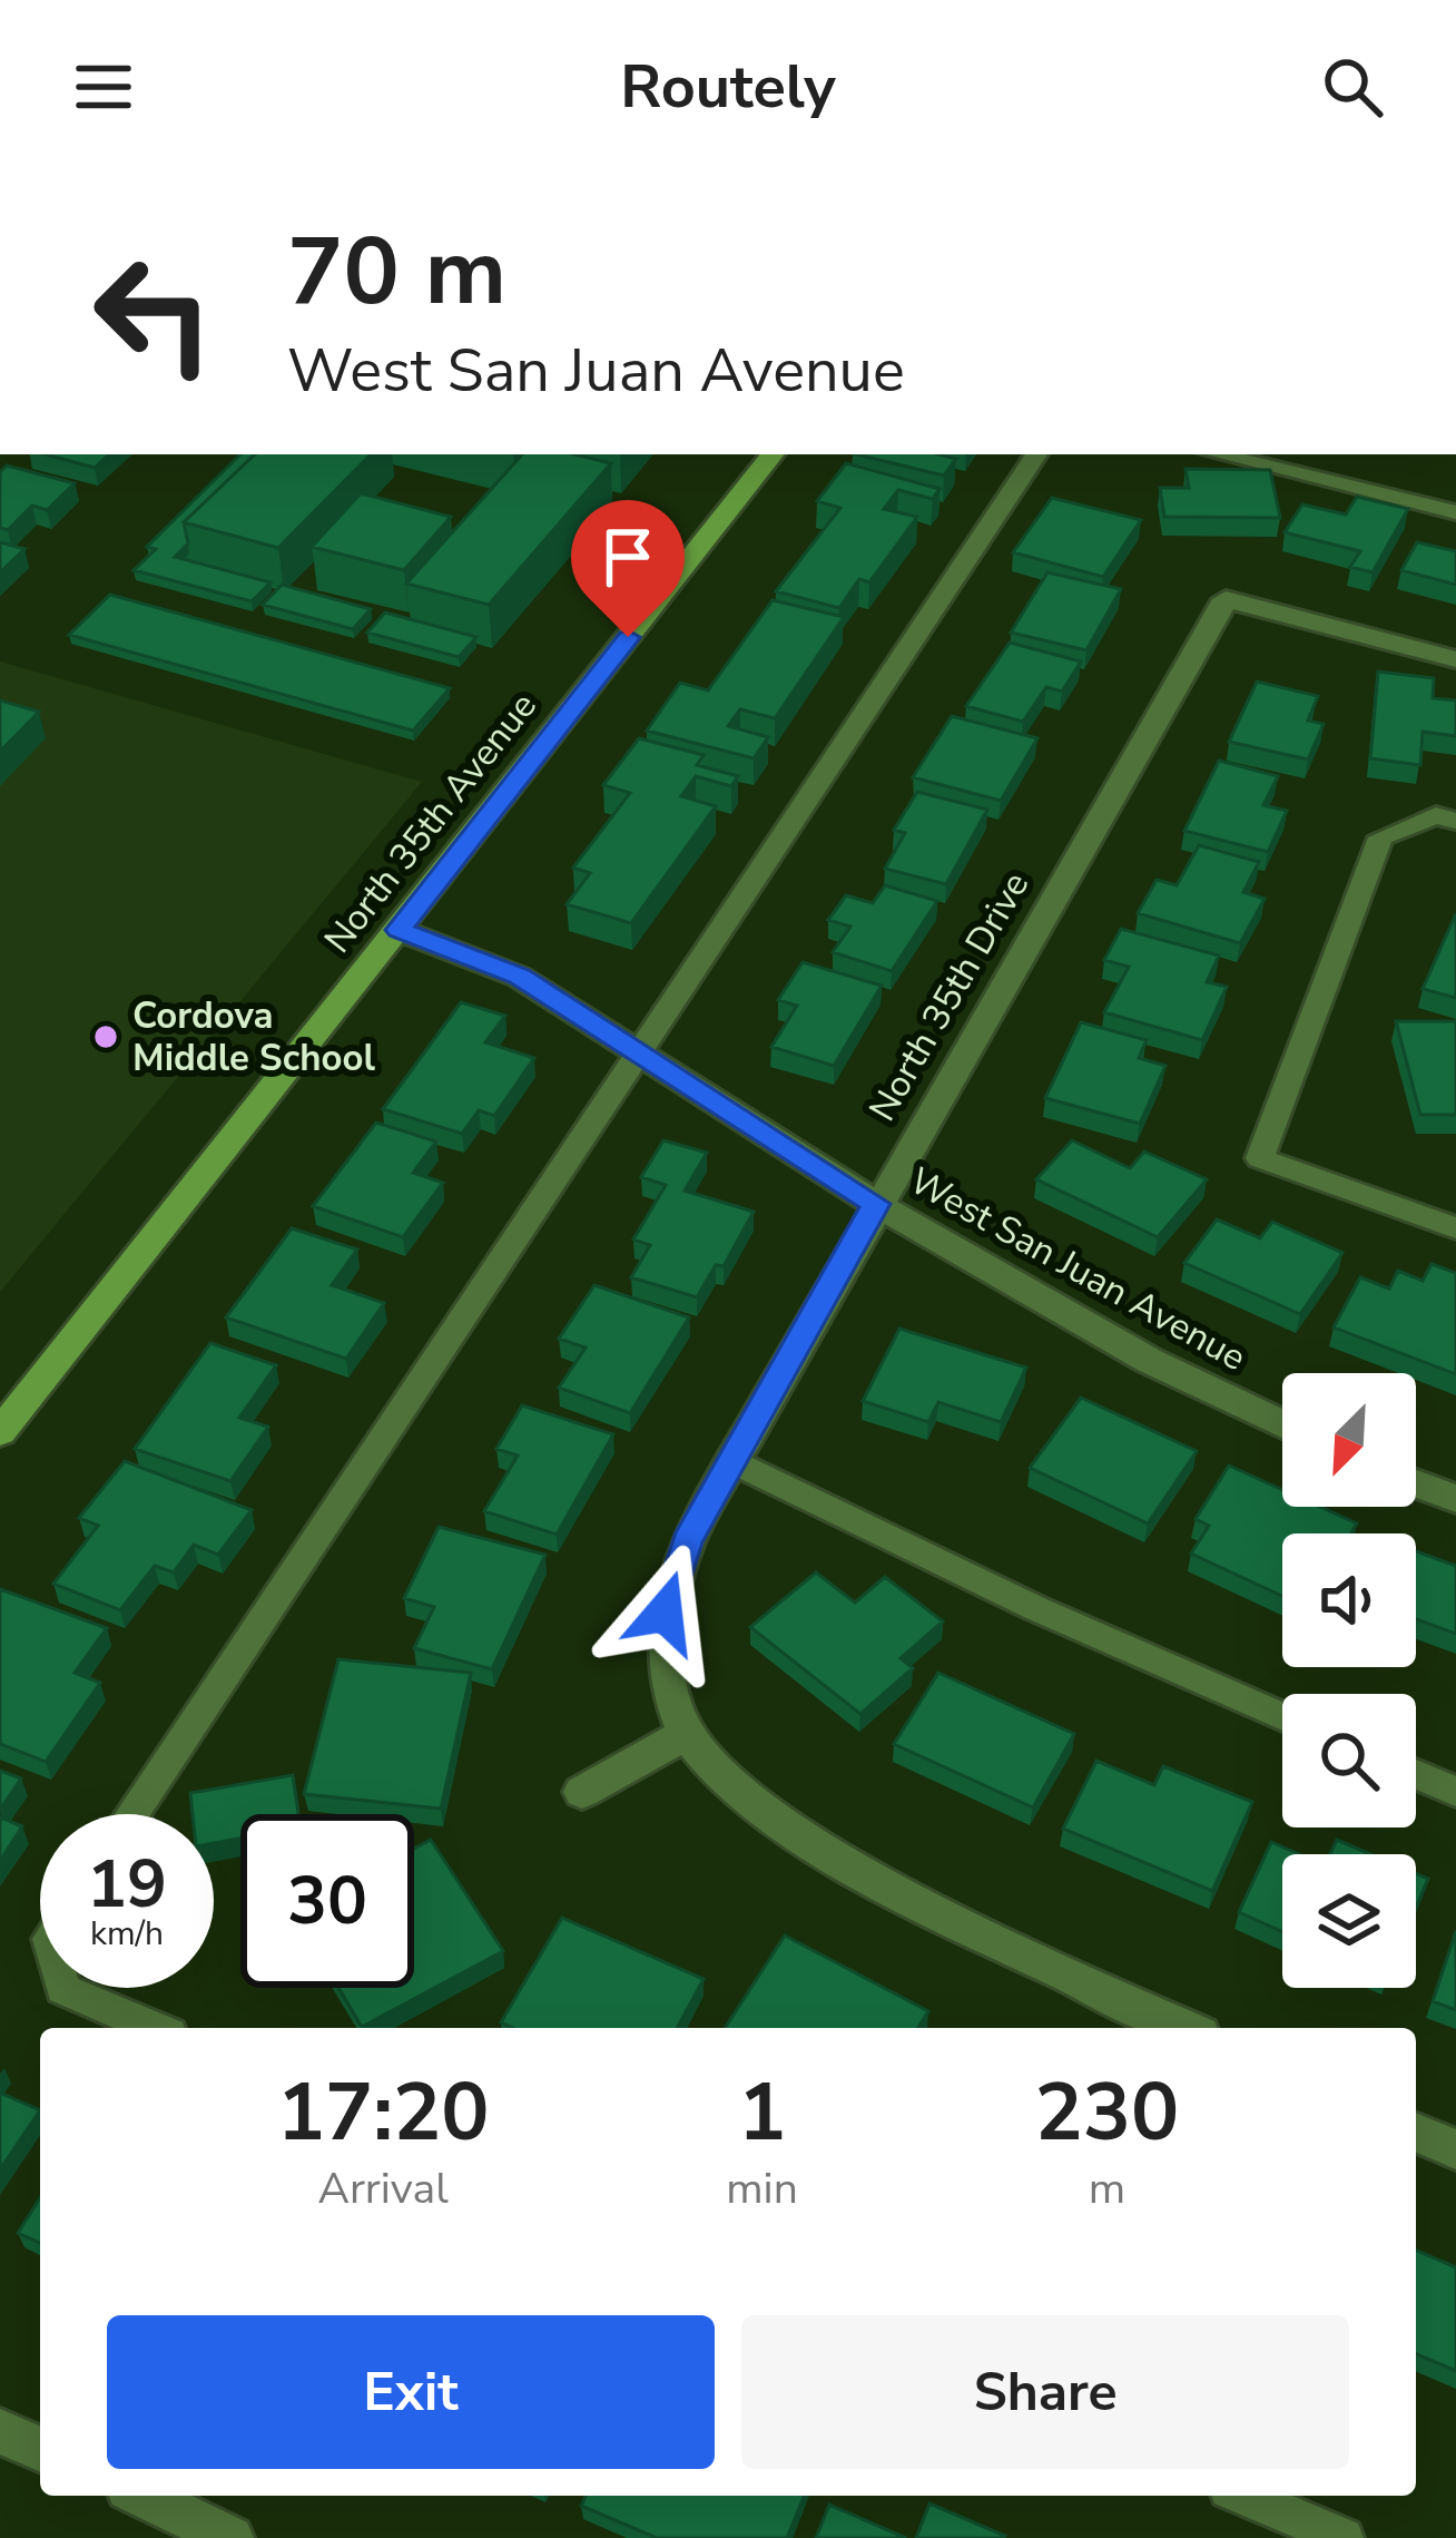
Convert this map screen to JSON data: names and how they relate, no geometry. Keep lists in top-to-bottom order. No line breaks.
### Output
{"streets":{"main road":["North 35th Avenue"],"street":["North 35th Drive","West San Juan Avenue"]},"crossings":[["North 35th Avenue","West San Juan Avenue"],["North 35th Drive","West San Juan Avenue"]],"places":["Cordova Middle School"],"north":"bottom left","page":{"header":"Routely","turn":["70 m","West San Juan Avenue"],"speed":"19 km/h","limit":"30","eta":["17:20","Arrival","1","min","230","m"],"buttons":["Exit","Share"]}}
